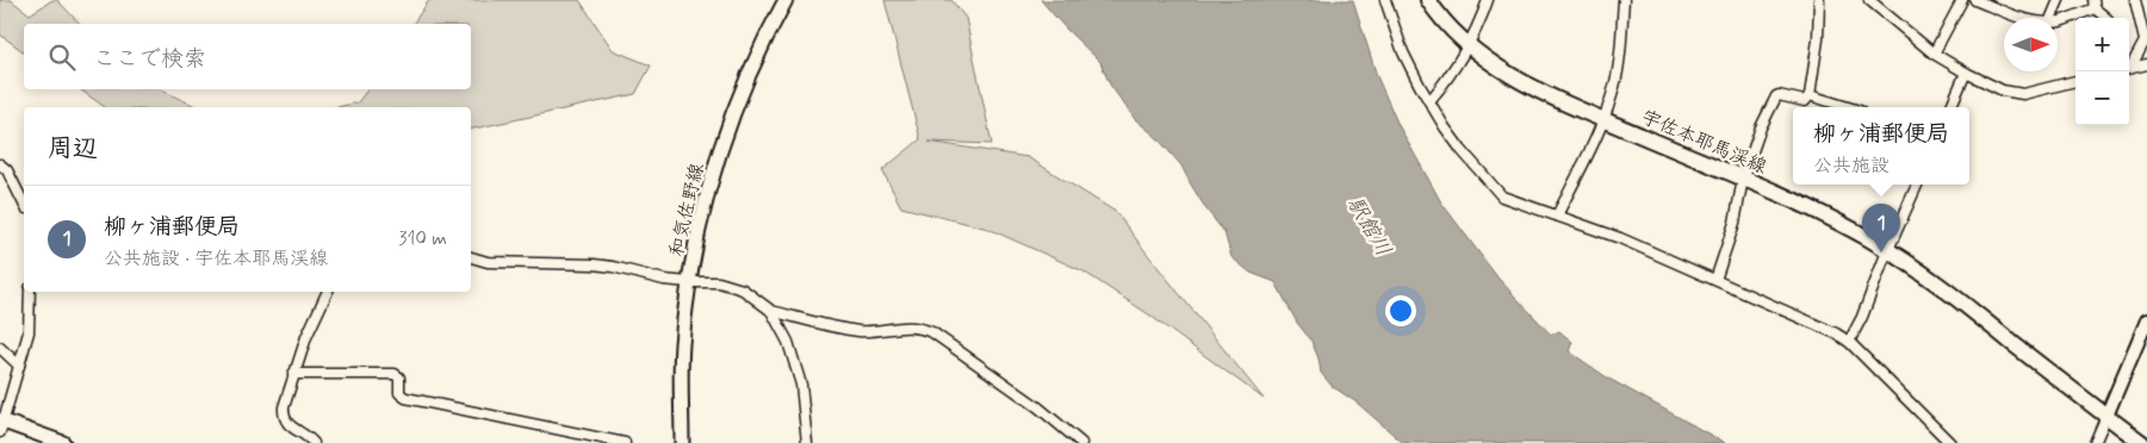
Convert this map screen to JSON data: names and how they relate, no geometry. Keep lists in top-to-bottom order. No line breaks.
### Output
{"streets":{"main road":["宇佐本耶馬渓線","和気佐野線"]},"water":["駅館川"],"north":"right","page":{"map_buttons":["+","−"],"search":"ここで検索","popup":["柳ヶ浦郵便局","公共施設"],"heading":"周辺","list":[{"mark":"1","name":"柳ヶ浦郵便局","note":"公共施設 · 宇佐本耶馬渓線","value":"310 m"}],"pins":"1"}}
